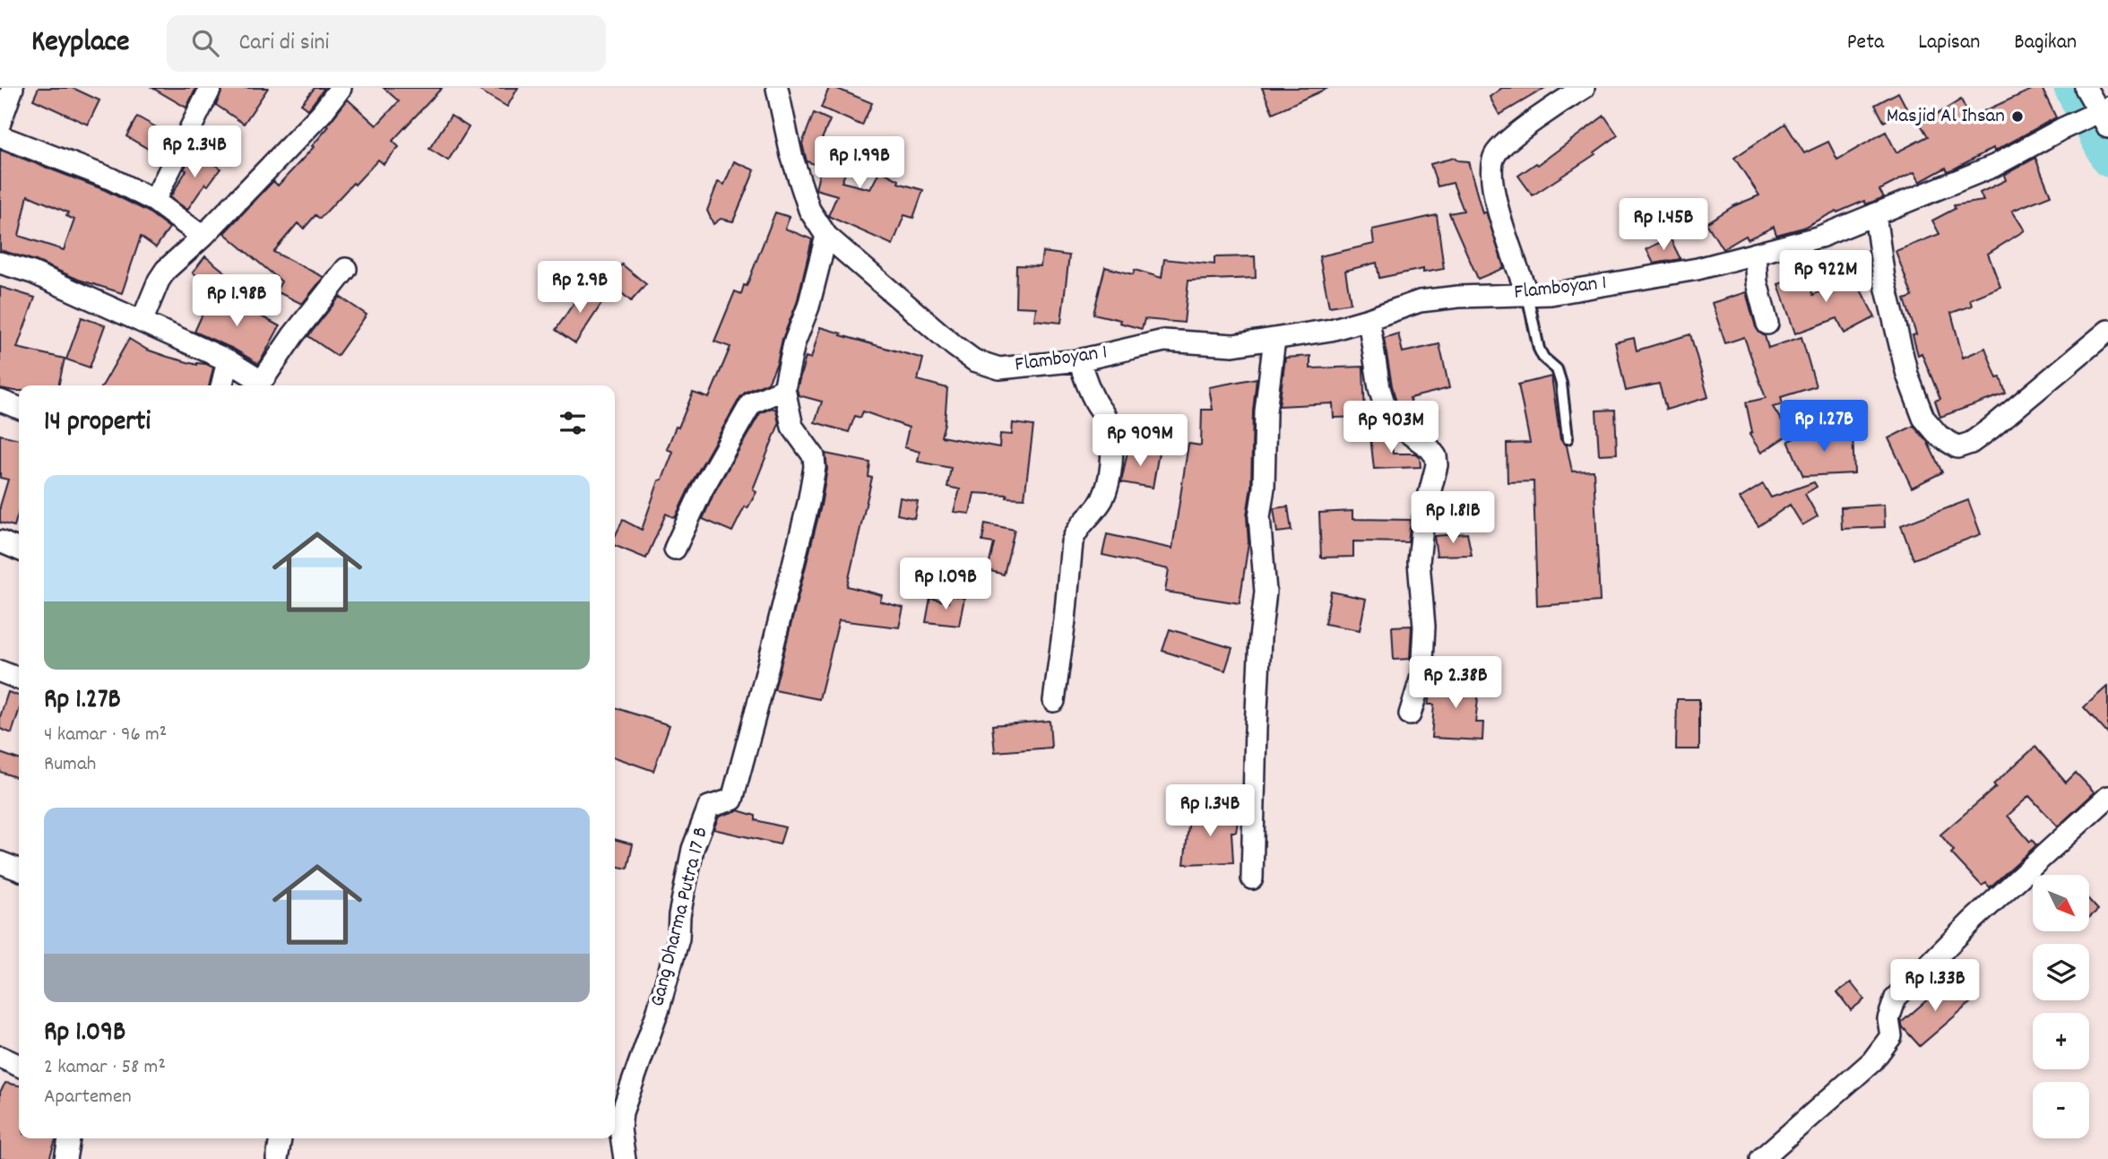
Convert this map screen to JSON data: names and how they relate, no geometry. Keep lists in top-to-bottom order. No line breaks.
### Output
{"streets":{"street":["Flamboyan 1","Gang Dharma Putra 17 B"]},"places":["Masjid Al Ihsan"],"north":"bottom right","page":{"header":"Keyplace","search":"Cari di sini","nav":["Peta","Lapisan","Bagikan"],"price":["Rp 2.34B","Rp 1.99B","Rp 1.45B","Rp 922M","Rp 2.9B","Rp 1.98B","Rp 1.27B","Rp 903M","Rp 909M","Rp 1.81B","Rp 1.09B","Rp 2.38B","Rp 1.34B","Rp 1.33B"],"heading":"14 properti","list":[{"name":"Rp 1.27B","note":"4 kamar · 96 m² · Rumah"},{"name":"Rp 1.09B","note":"2 kamar · 58 m² · Apartemen"}],"map_buttons":["+","−"]}}
